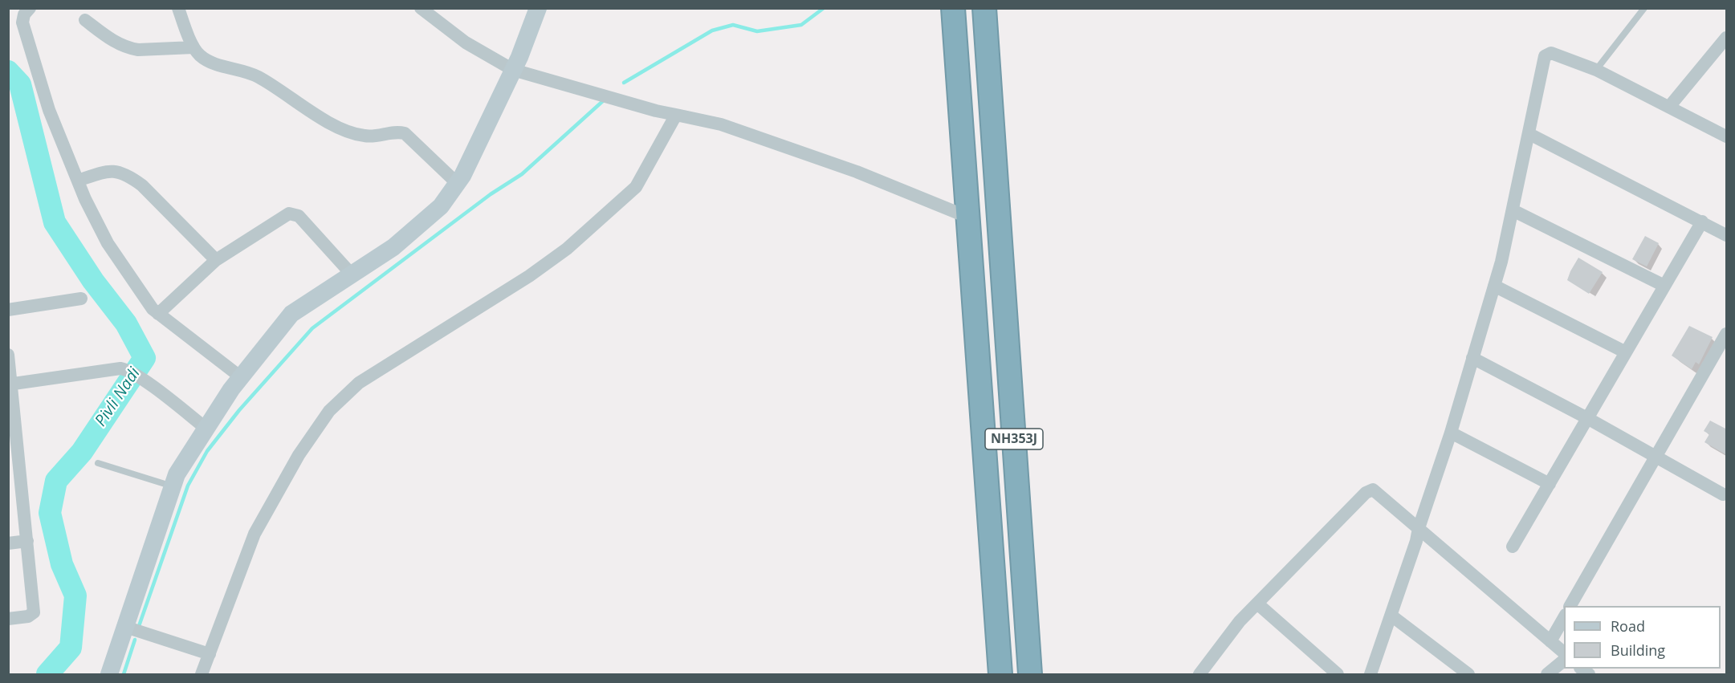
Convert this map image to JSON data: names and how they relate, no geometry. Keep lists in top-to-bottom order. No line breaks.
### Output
{"streets":{"highway":["NH353J"]},"water":["Pivli Nadi"],"legend":["Road","Building"]}
